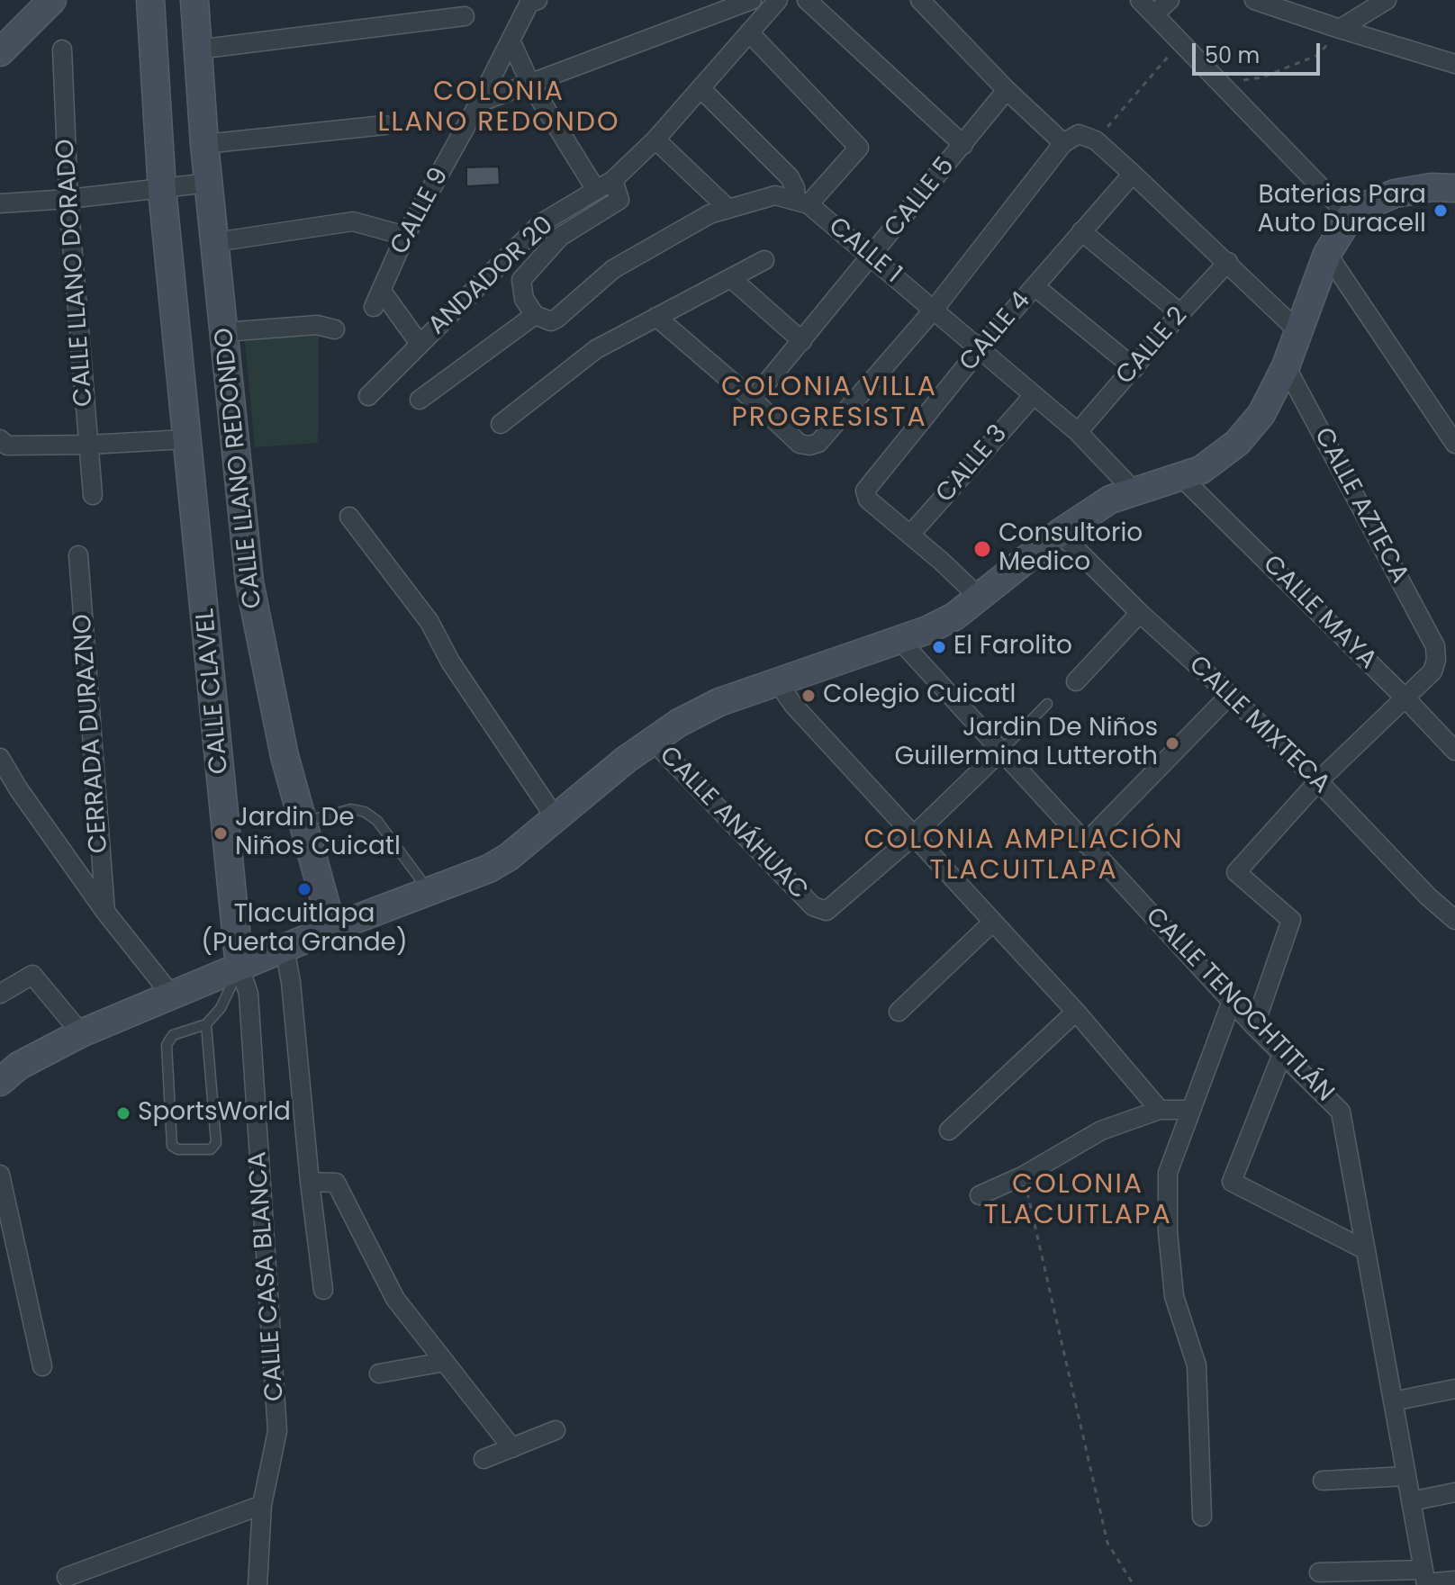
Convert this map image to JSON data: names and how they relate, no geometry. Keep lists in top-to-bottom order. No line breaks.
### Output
{"streets":{"street":["CALLE 5","CALLE 9","CALLE 1","CALLE LLANO DORADO","ANDADOR 20","CALLE 4","CALLE 2","CALLE 3","CALLE LLANO REDONDO","CALLE AZTECA","CALLE MAYA","CALLE CLAVEL","CALLE MIXTECA","CERRADA DURAZNO","CALLE ANÁHUAC","CALLE TENOCHTITLÁN","CALLE CASA BLANCA"]},"crossings":[["CALLE 5","CALLE 1"],["CALLE 9","ANDADOR 20"],["CALLE 1","CALLE 4"],["CALLE 1","CALLE 2"],["CALLE 1","CALLE 3"],["CALLE 4","CALLE 3"],["CALLE LLANO REDONDO","CALLE CLAVEL"],["CALLE AZTECA","CALLE MAYA"],["CALLE CLAVEL","CALLE CASA BLANCA"]],"districts":["COLONIA LLANO REDONDO","COLONIA VILLA PROGRESISTA","COLONIA AMPLIACIÓN TLACUITLAPA","COLONIA TLACUITLAPA"],"places":["Baterias Para Auto Duracell","Consultorio Medico","El Farolito","Colegio Cuicatl","Jardin De Niños Guillermina Lutteroth","Jardin De Niños Cuicatl","Tlacuitlapa (Puerta Grande)","SportsWorld"],"scale_bar":"50 m"}
